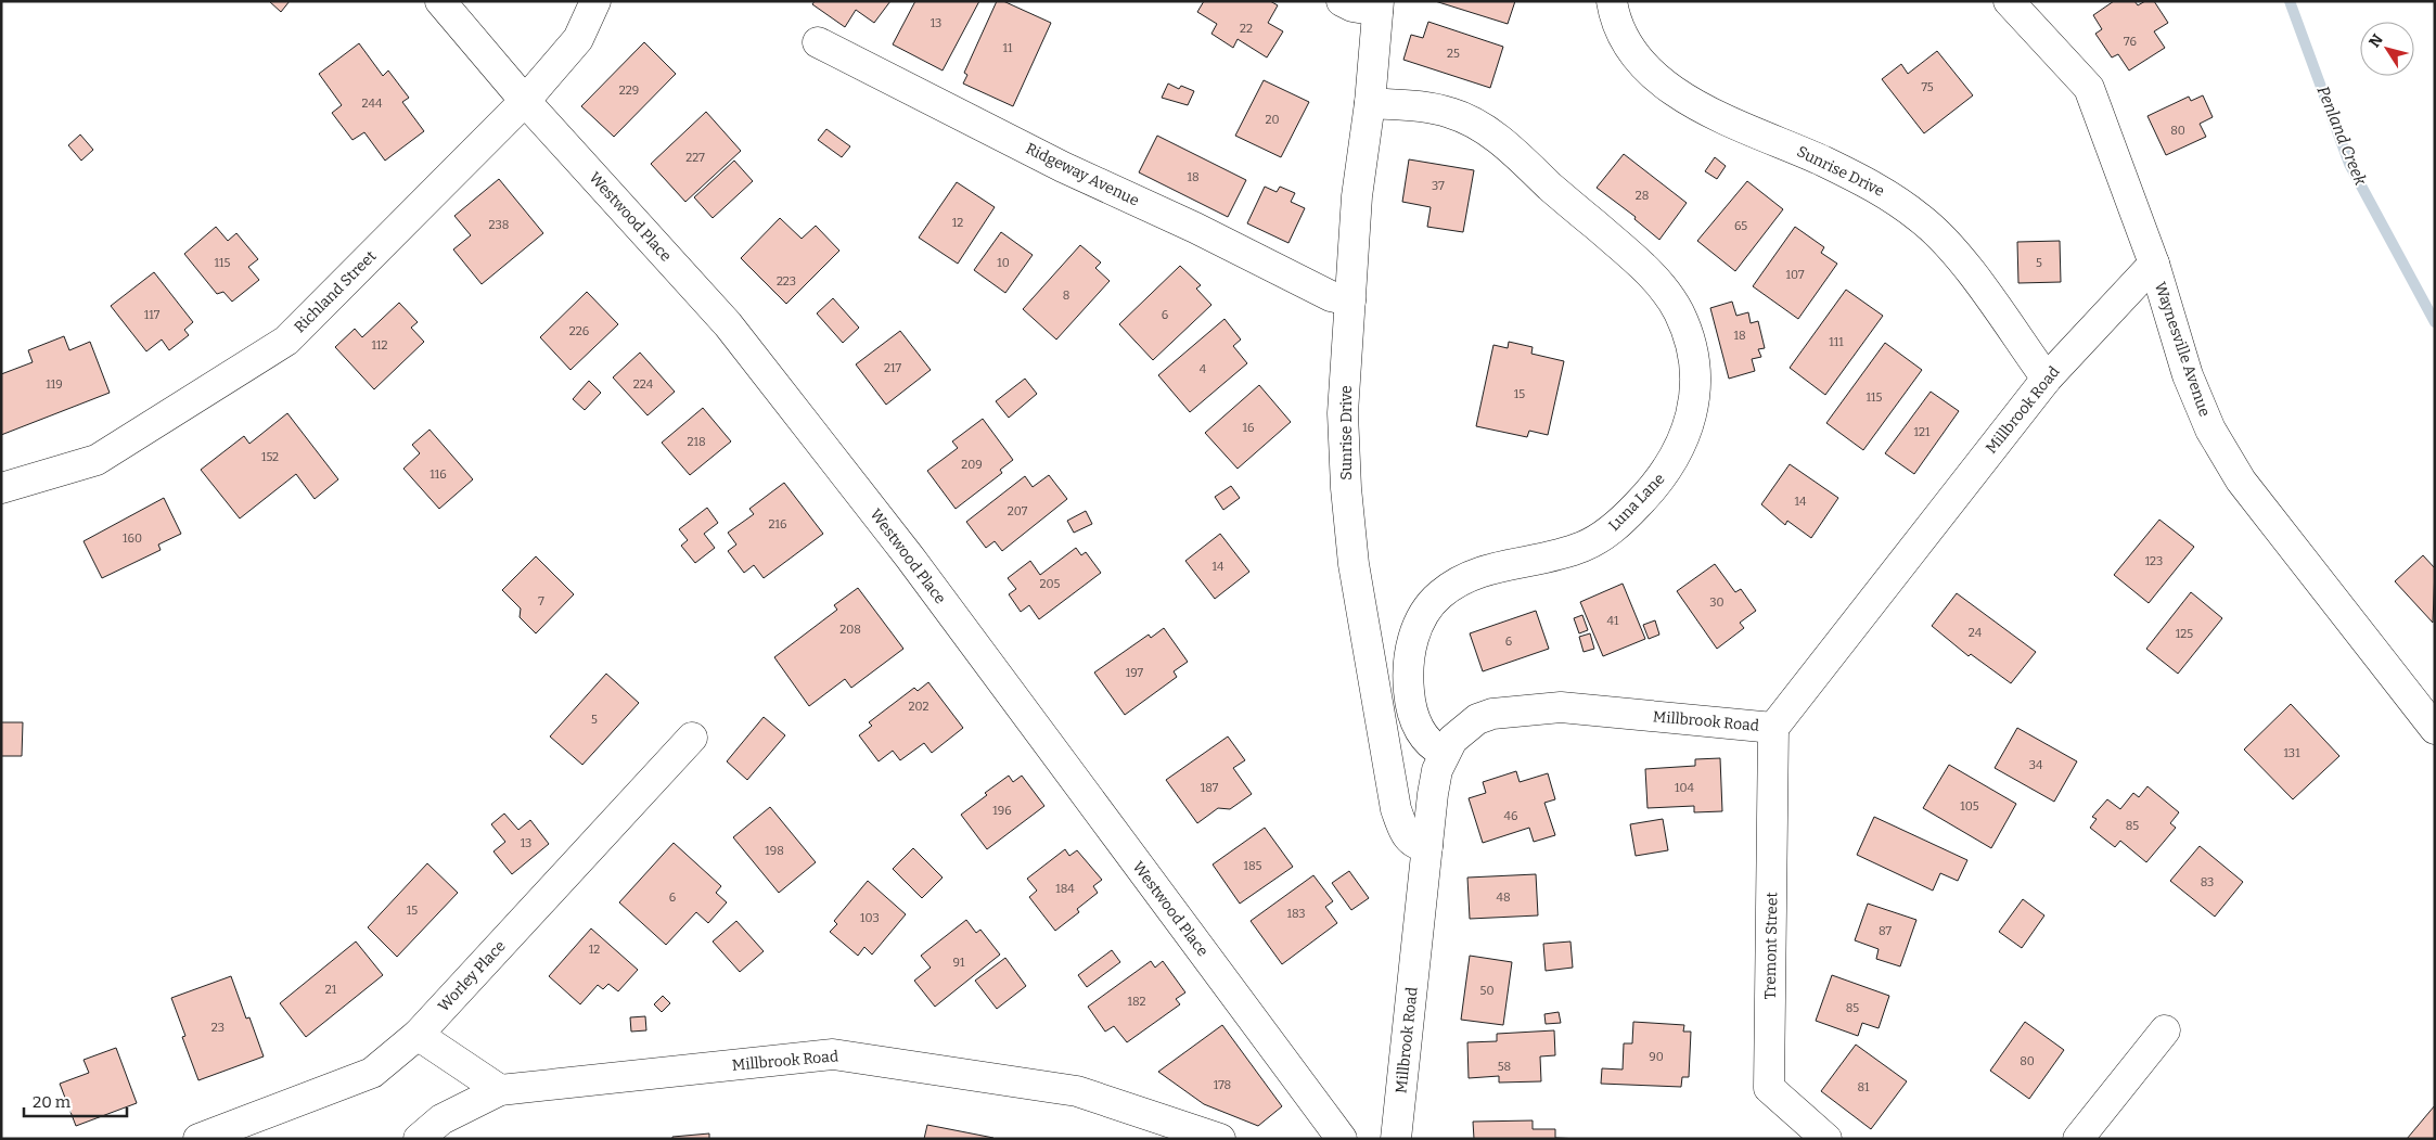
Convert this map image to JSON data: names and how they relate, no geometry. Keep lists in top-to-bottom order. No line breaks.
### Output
{"streets":{"street":["Sunrise Drive","Ridgeway Avenue","Westwood Place","Richland Street","Waynesville Avenue","Millbrook Road","Luna Lane","Tremont Street","Worley Place"]},"crossings":[["Sunrise Drive","Ridgeway Avenue"],["Sunrise Drive","Millbrook Road"],["Sunrise Drive","Luna Lane"],["Westwood Place","Richland Street"],["Waynesville Avenue","Millbrook Road"],["Millbrook Road","Luna Lane"],["Millbrook Road","Tremont Street"]],"water":["Penland Creek"],"house_numbers":["13","22","76","11","25","75","229","244","20","80","227","18","37","28","12","238","65","115","10","5","107","223","8","117","6","226","18","111","112","217","4","119","224","15","115","16","121","218","152","209","116","14","207","216","160","123","14","205","7","30","41","208","24","125","6","197","202","5","131","34","187","104","105","196","46","85","13","198","185","83","184","6","48","15","183","103","87","12","91","21","50","182","85","23","90","80","58","178","81"],"scale_bar":"20 m","north":"top left"}
